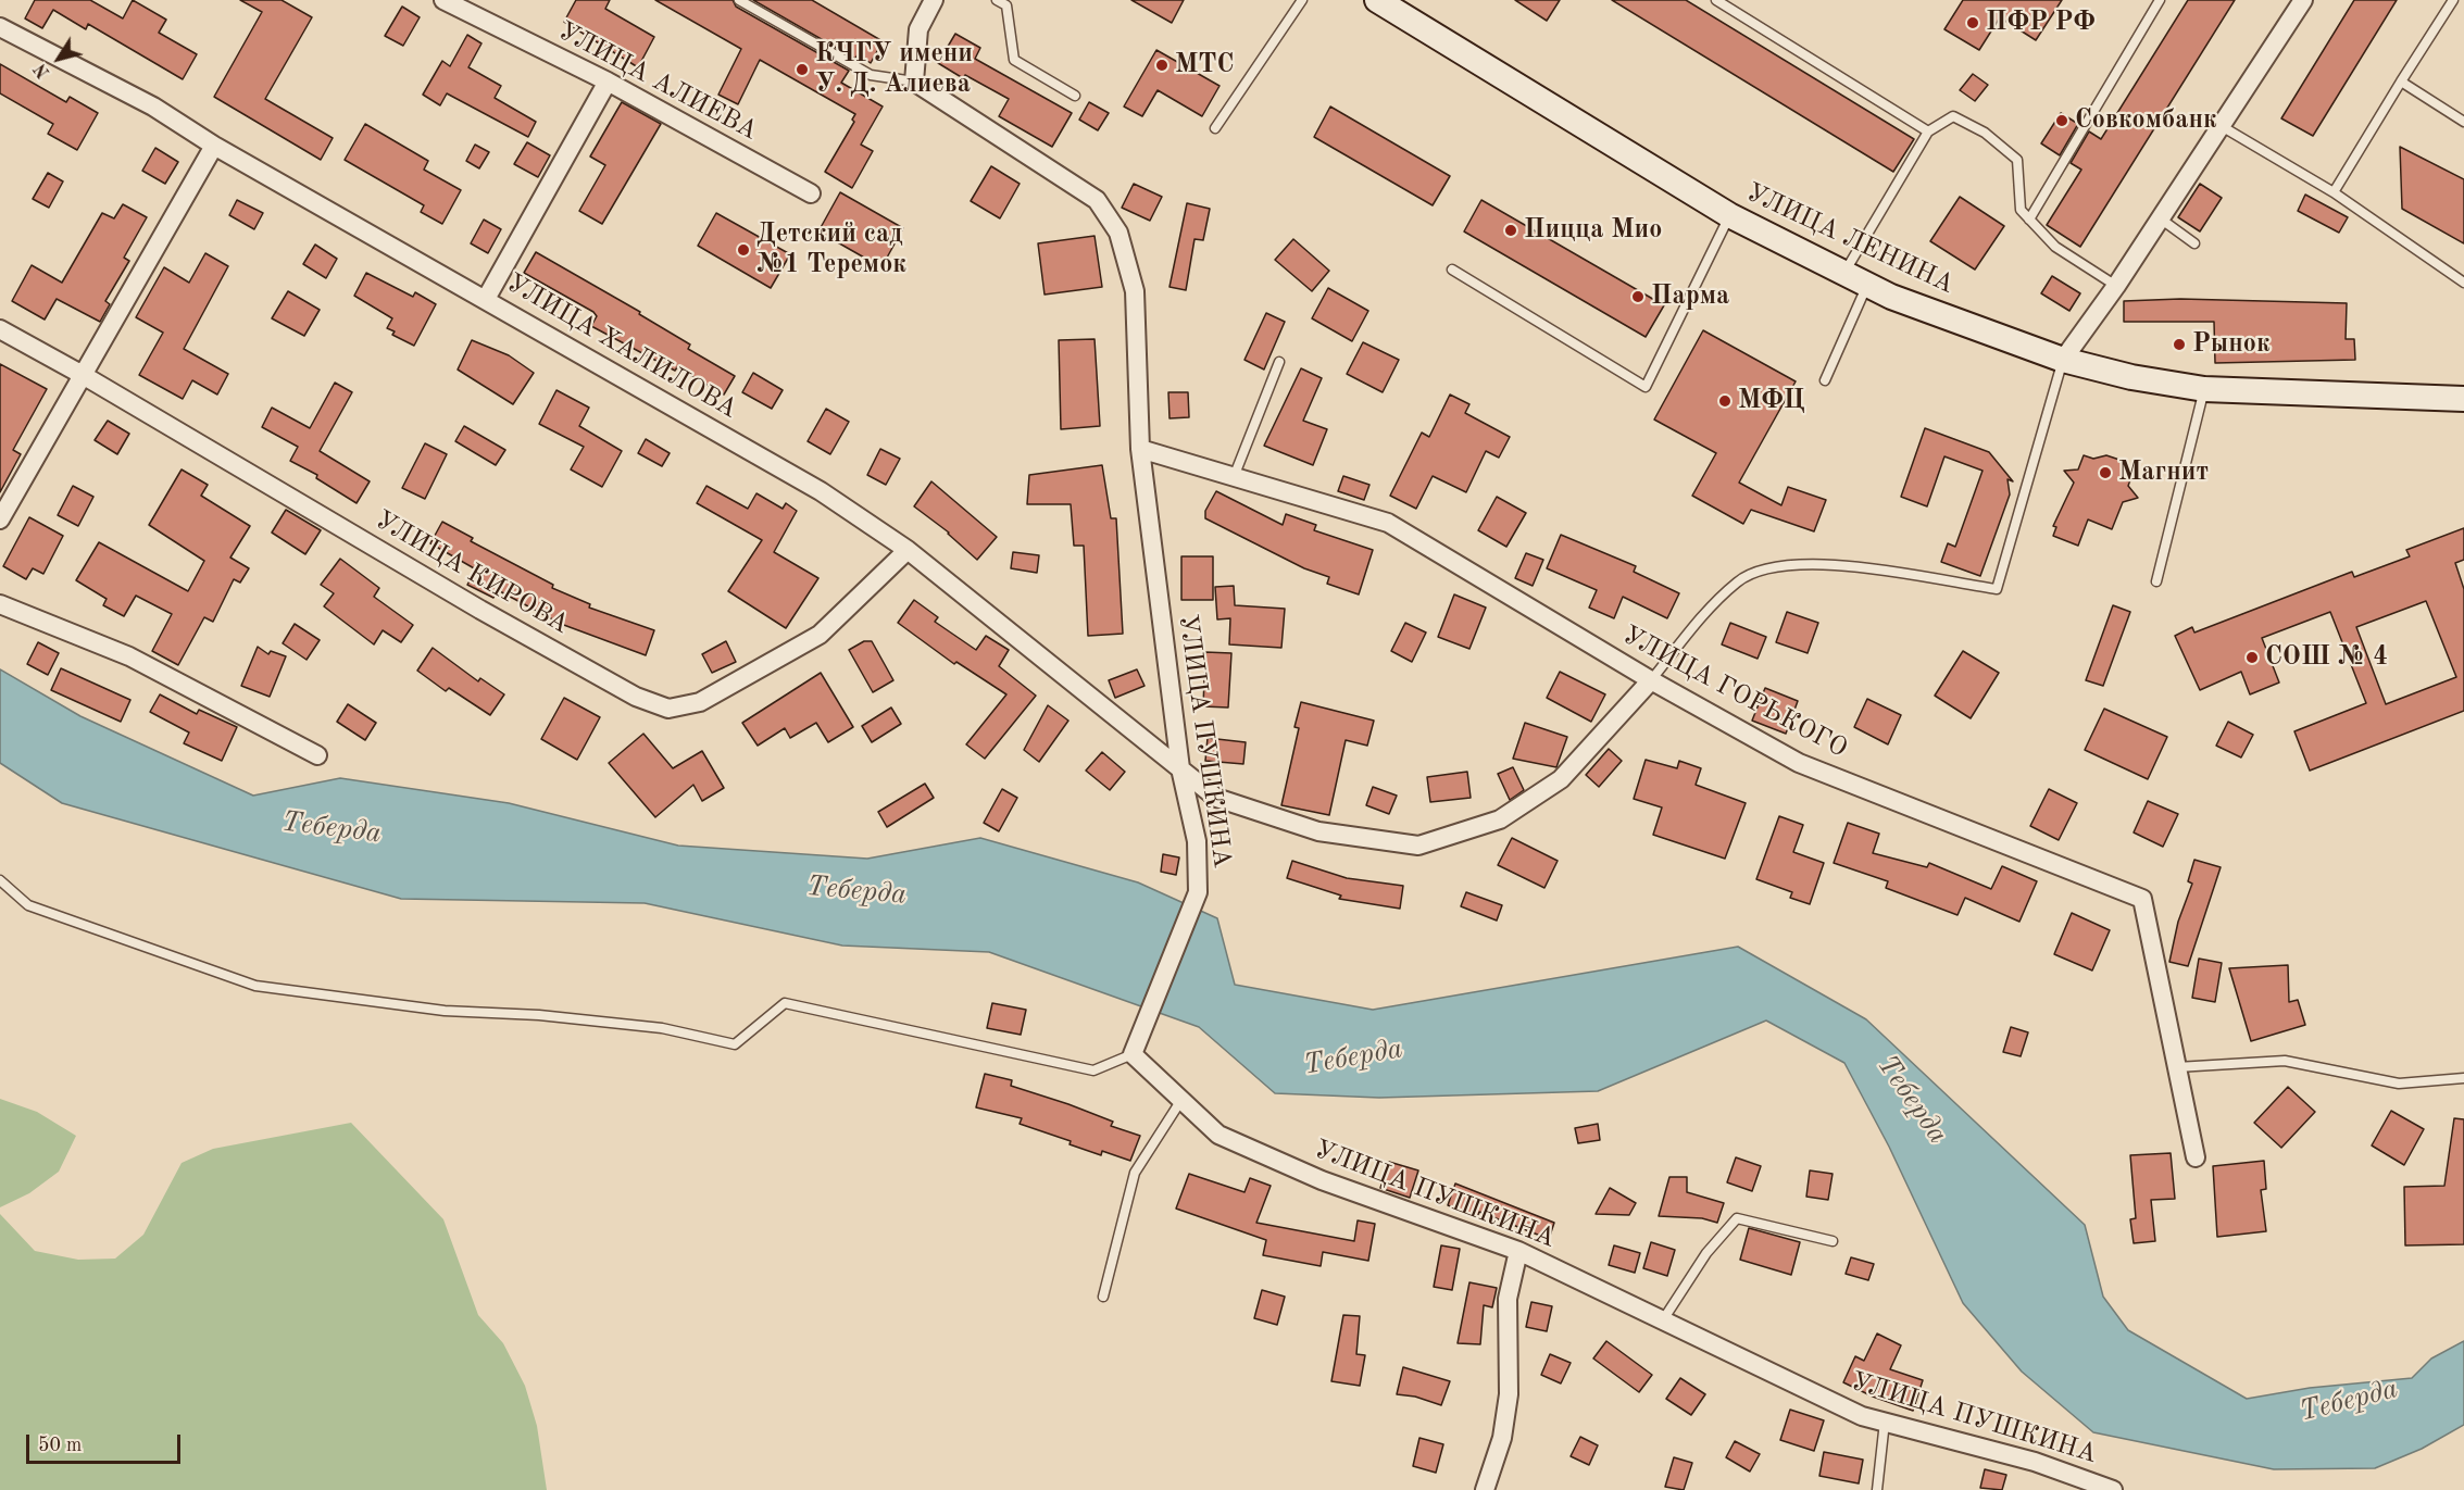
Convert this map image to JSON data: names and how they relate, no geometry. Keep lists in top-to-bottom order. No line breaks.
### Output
{"streets":{"main road":["УЛИЦА ЛЕНИНА"],"street":["УЛИЦА АЛИЕВА","УЛИЦА ХАЛИЛОВА","УЛИЦА КИРОВА","УЛИЦА ГОРЬКОГО","УЛИЦА ПУШКИНА"]},"crossings":[["УЛИЦА ХАЛИЛОВА","УЛИЦА КИРОВА"],["УЛИЦА ХАЛИЛОВА","УЛИЦА ГОРЬКОГО"],["УЛИЦА ХАЛИЛОВА","УЛИЦА ПУШКИНА"],["УЛИЦА ГОРЬКОГО","УЛИЦА ПУШКИНА"]],"water":["Теберда"],"places":["ПФР РФ","МТС","КЧГУ имени У. Д. Алиева","Совкомбанк","Пицца Мио","Детский сад №1 Теремок","Парма","Рынок","МФЦ","Магнит","СОШ № 4"],"scale_bar":"50 m","north":"bottom left"}
